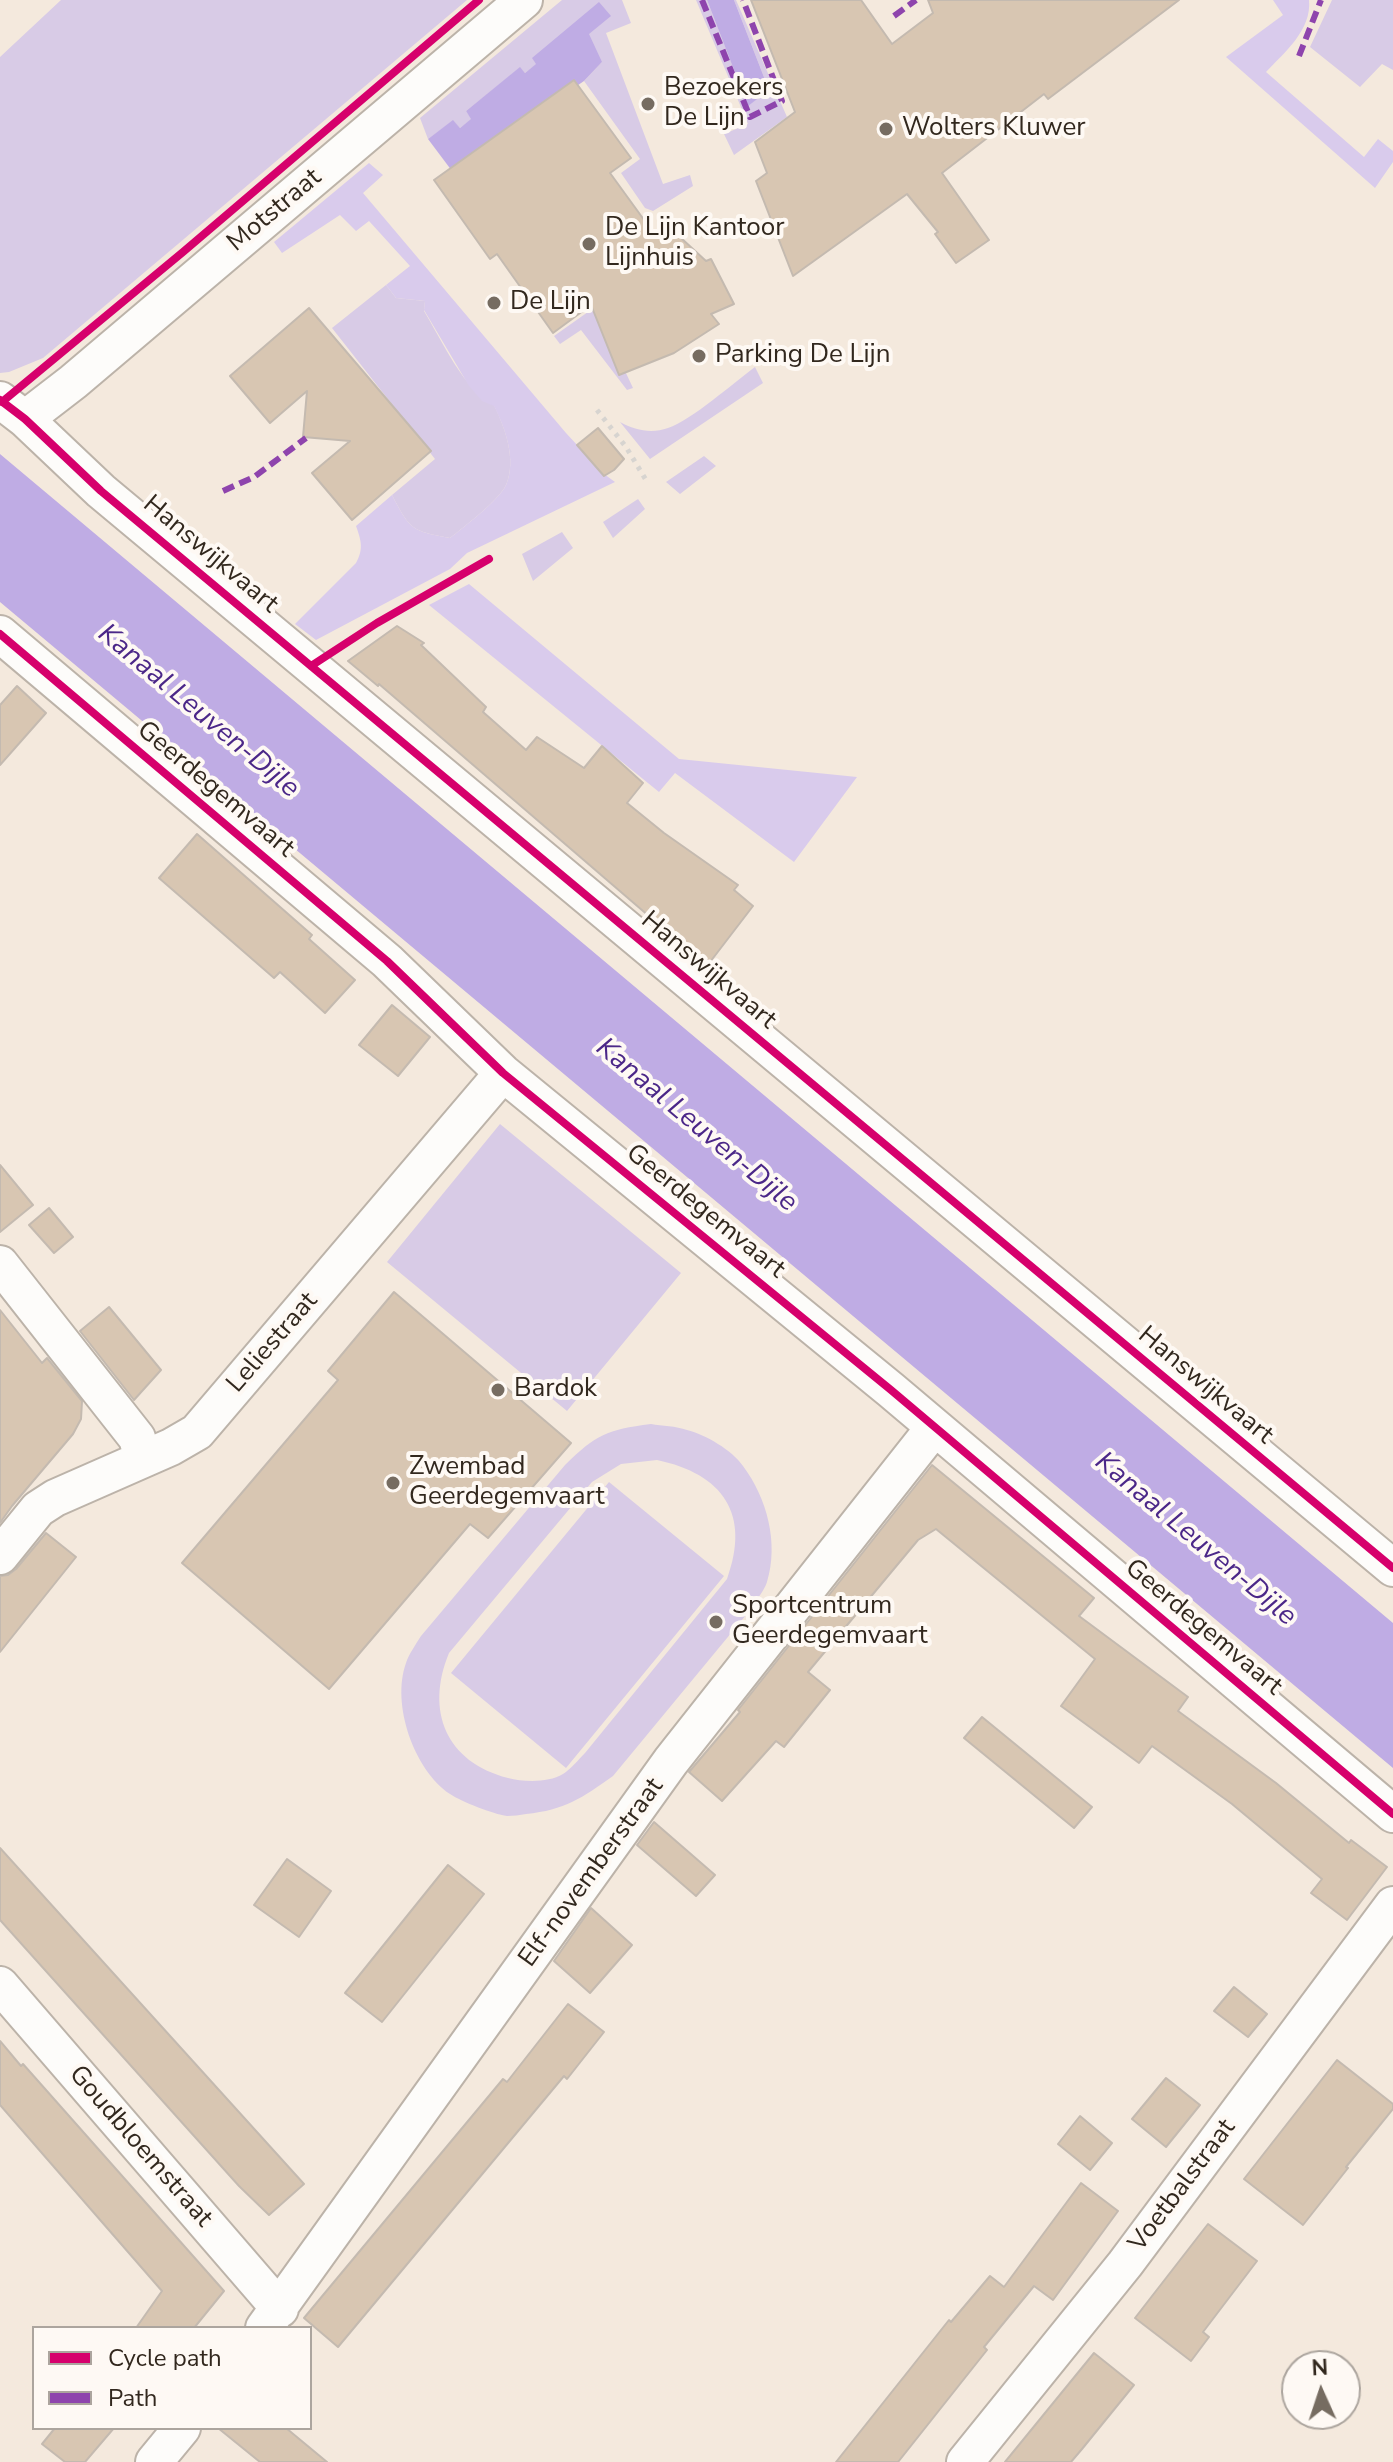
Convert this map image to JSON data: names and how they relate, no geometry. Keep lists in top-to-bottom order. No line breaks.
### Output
{"streets":{"street":["Motstraat","Hanswijkvaart","Geerdegemvaart","Leliestraat","Elf-novemberstraat","Goudbloemstraat","Voetbalstraat"]},"crossings":[["Motstraat","Hanswijkvaart"],["Geerdegemvaart","Leliestraat"],["Geerdegemvaart","Elf-novemberstraat"],["Elf-novemberstraat","Goudbloemstraat"]],"water":["Kanaal Leuven-Dijle"],"places":["Bezoekers De Lijn","Wolters Kluwer","De Lijn Kantoor Lijnhuis","De Lijn","Parking De Lijn","Bardok","Zwembad Geerdegemvaart","Sportcentrum Geerdegemvaart"],"legend":["Cycle path","Path"],"north":"top"}
